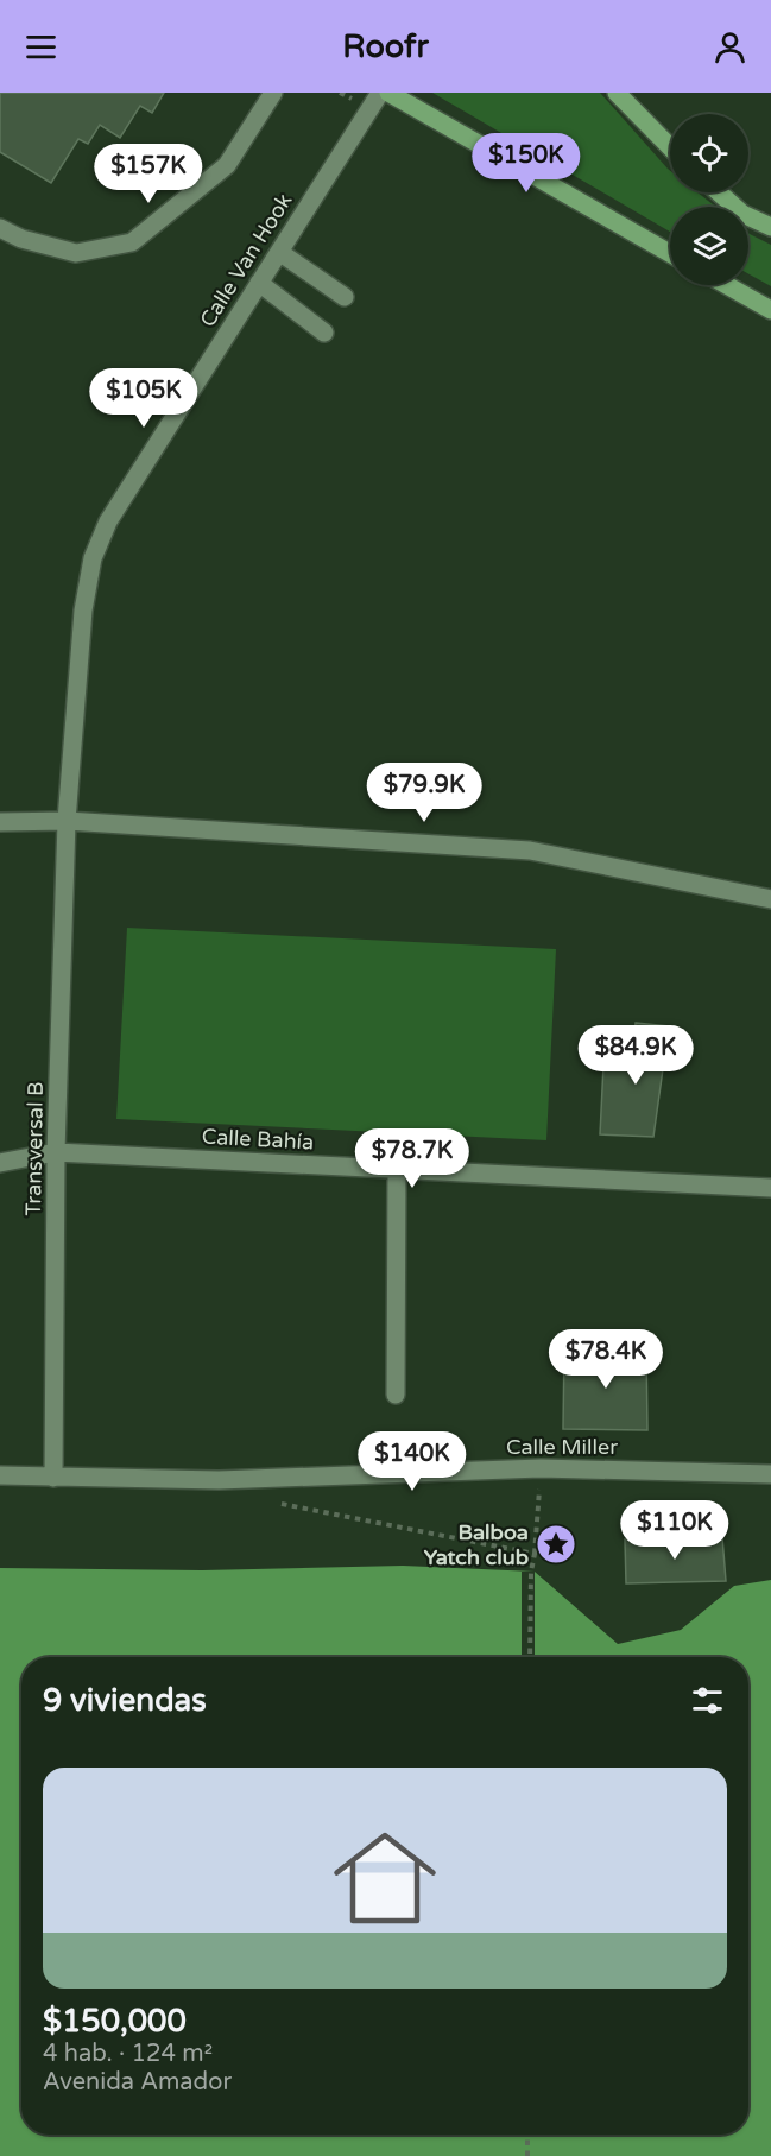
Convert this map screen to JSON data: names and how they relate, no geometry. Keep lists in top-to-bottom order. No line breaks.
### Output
{"streets":{"street":["Calle Van Hook","Calle Bahía","Transversal B","Calle Miller"]},"crossings":[["Calle Van Hook","Transversal B"],["Calle Bahía","Transversal B"],["Transversal B","Calle Miller"]],"places":{"place":["Balboa Yatch club"]},"page":{"header":"Roofr","price":["$150K","$157K","$105K","$79.9K","$84.9K","$78.7K","$78.4K","$140K","$110K"],"heading":"9 viviendas","list":[{"name":"$150,000","note":"4 hab. · 124 m² · Avenida Amador"}]}}
